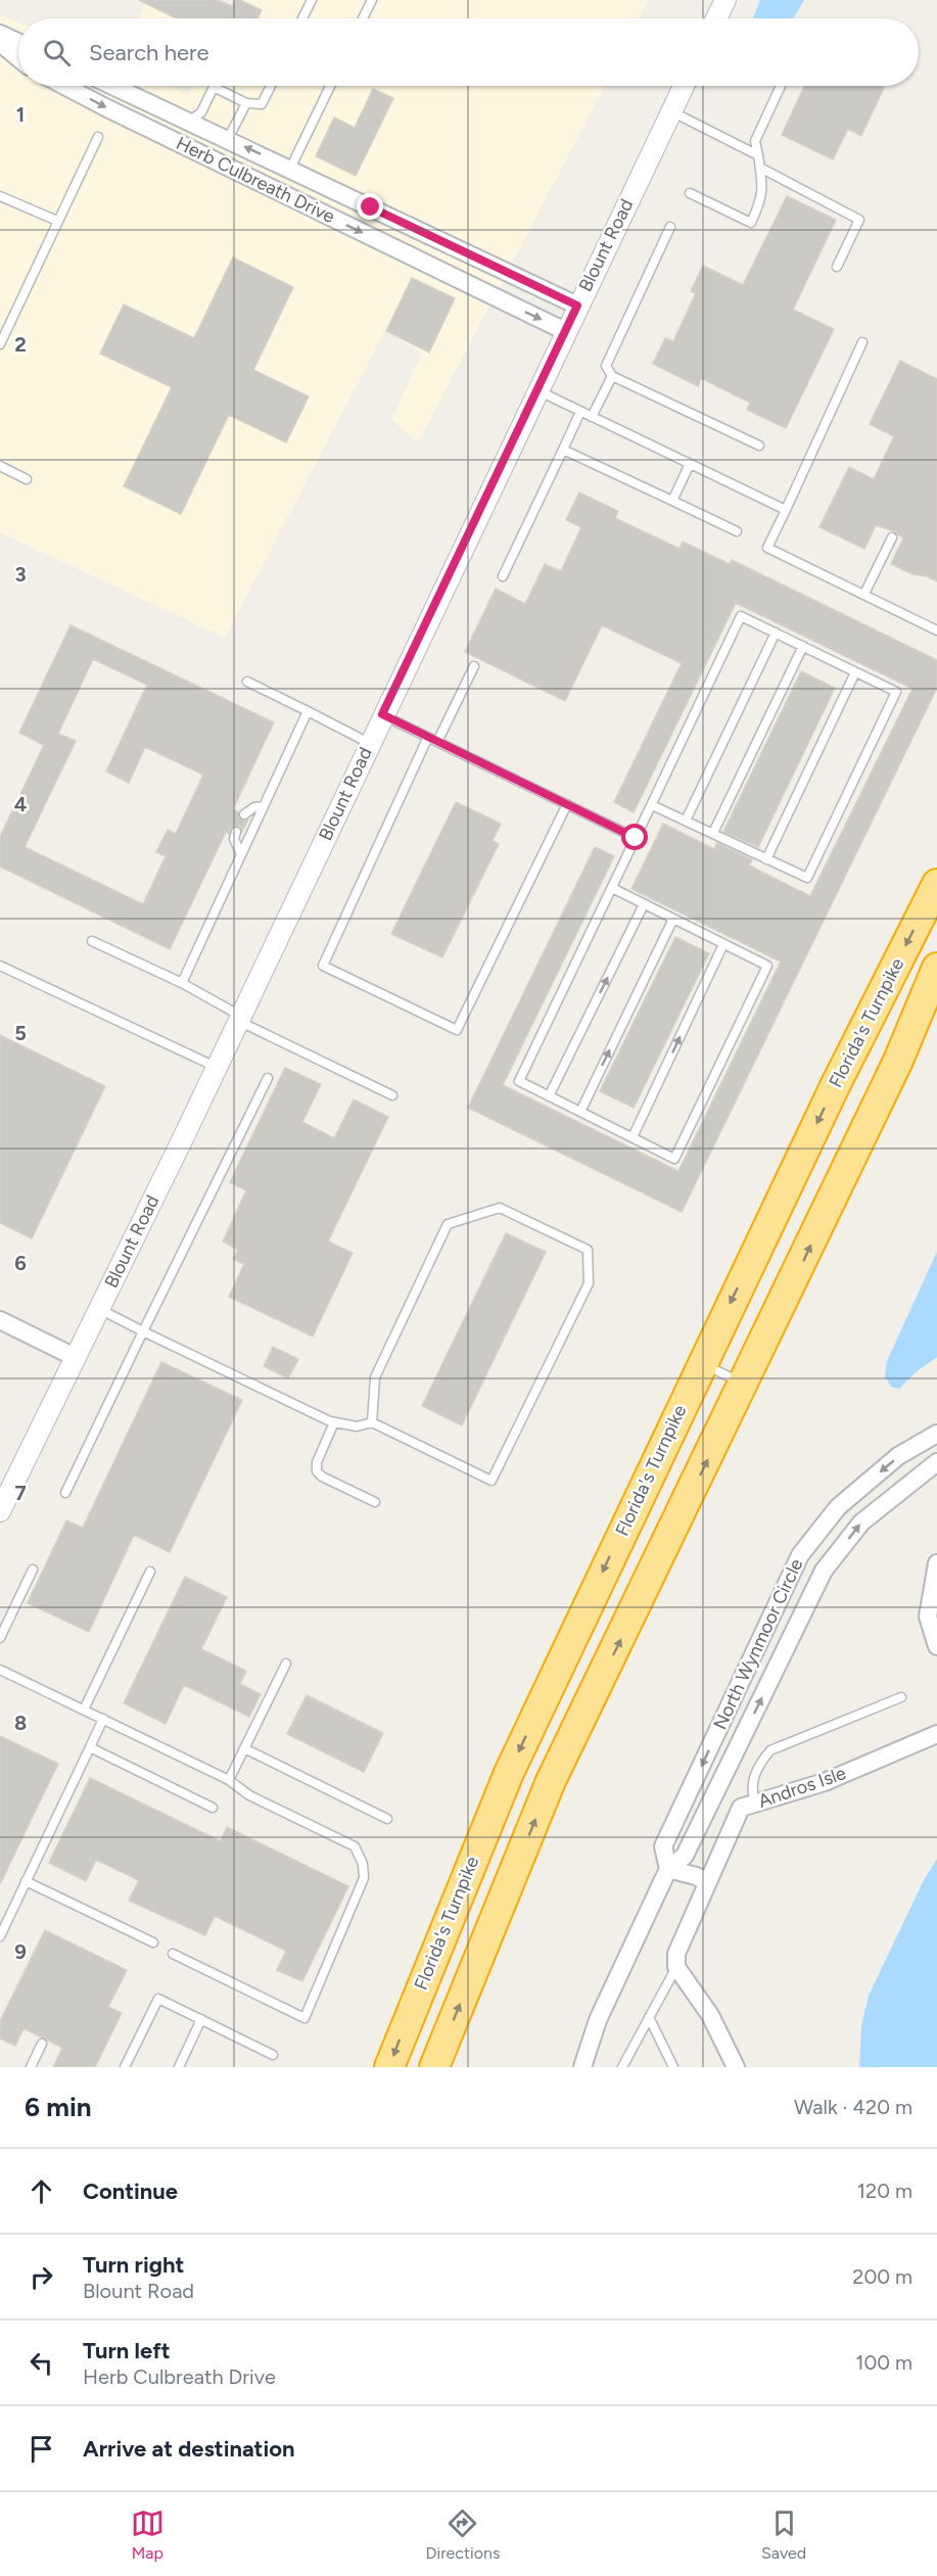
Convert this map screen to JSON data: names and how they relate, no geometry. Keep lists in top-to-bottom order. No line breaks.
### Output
{"streets":{"highway":["Florida's Turnpike"],"street":["Herb Culbreath Drive","Blount Road","North Wynmoor Circle","Andros Isle"]},"crossings":[["Herb Culbreath Drive","Blount Road"]],"page":{"search":"Search here","heading":["6 min","Walk · 420 m"],"list":[["Continue","120 m"],["Turn right","Blount Road","200 m"],["Turn left","Herb Culbreath Drive","100 m"],"Arrive at destination"],"nav":["Map","Directions","Saved"]},"grid":{"rows":["1","2","3","4","5","6","7","8","9"]}}
